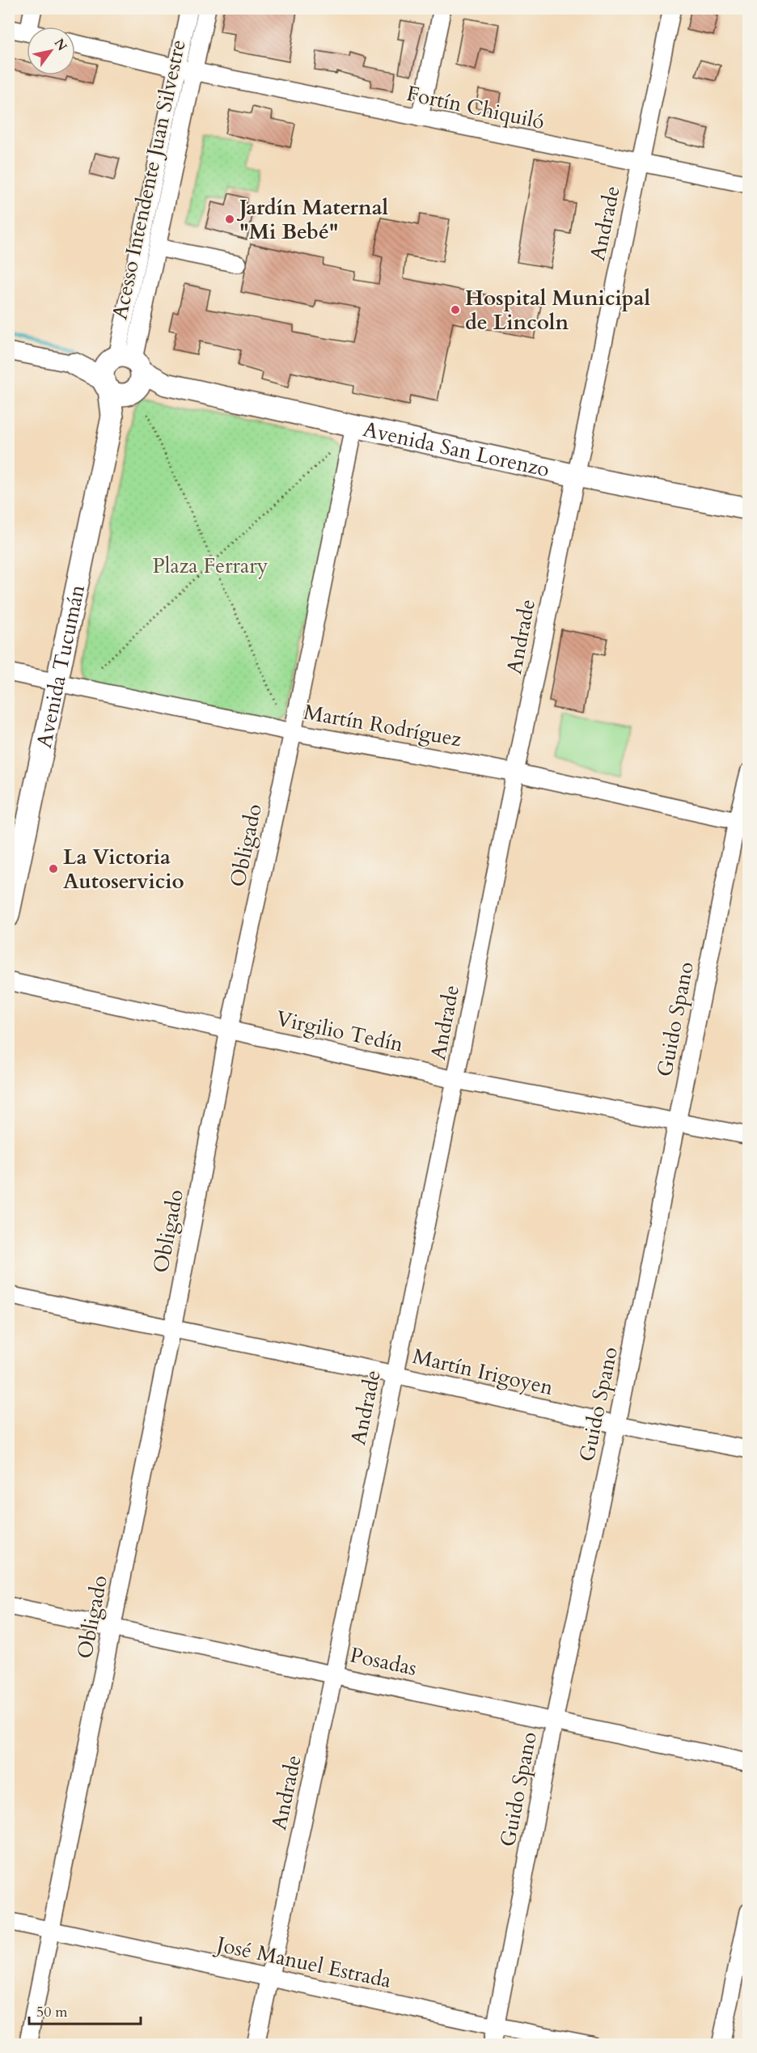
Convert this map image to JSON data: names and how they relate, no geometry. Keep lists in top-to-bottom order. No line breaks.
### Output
{"streets":{"main road":["Avenida San Lorenzo","Avenida Tucumán"],"street":["Fortín Chiquiló","Acesso Intendente Juan Silvestre","Andrade","Martín Rodríguez","Obligado","Guido Spano","Virgilio Tedín","Martín Irigoyen","Posadas","José Manuel Estrada"]},"crossings":[["Fortín Chiquiló","Acesso Intendente Juan Silvestre"],["Fortín Chiquiló","Andrade"],["Acesso Intendente Juan Silvestre","Avenida San Lorenzo"],["Acesso Intendente Juan Silvestre","Avenida Tucumán"],["Andrade","Avenida San Lorenzo"],["Andrade","Martín Rodríguez"],["Andrade","Virgilio Tedín"],["Andrade","Martín Irigoyen"],["Andrade","Posadas"],["Andrade","José Manuel Estrada"],["Avenida San Lorenzo","Avenida Tucumán"],["Avenida San Lorenzo","Obligado"],["Avenida Tucumán","Martín Rodríguez"],["Martín Rodríguez","Obligado"],["Martín Rodríguez","Guido Spano"],["Obligado","Virgilio Tedín"],["Obligado","Martín Irigoyen"],["Obligado","Posadas"],["Obligado","José Manuel Estrada"],["Guido Spano","Virgilio Tedín"],["Guido Spano","Martín Irigoyen"],["Guido Spano","Posadas"],["Guido Spano","José Manuel Estrada"]],"parks":["Plaza Ferrary"],"places":["Jardín Maternal \"Mi Bebé\"","Hospital Municipal de Lincoln","La Victoria Autoservicio"],"scale_bar":"50 m","north":"top right"}
